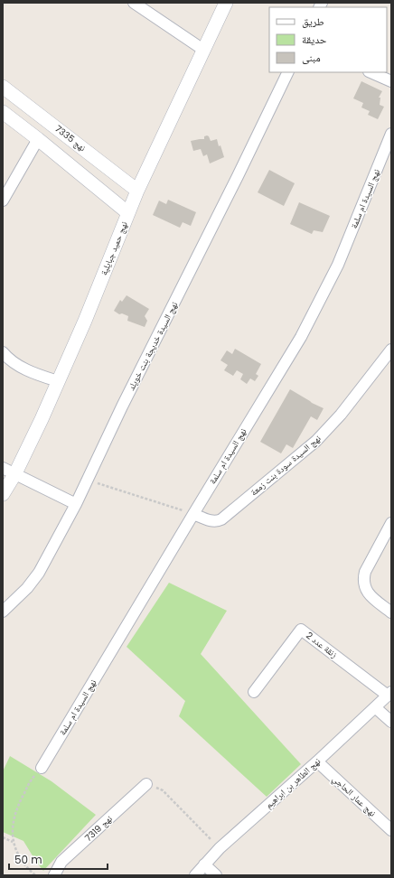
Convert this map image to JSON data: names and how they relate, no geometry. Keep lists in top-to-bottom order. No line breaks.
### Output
{"streets":{"street":["نهج 7335","نهج السيدة ام سلمة","نهج حميد جبايلية","نهج السيدة خديجة بنت خويلد","نهج السيدة سودة بنت زمعة","زنقة عدد 2","نهج الطاهر بن ابراهيم","نهج عمار الحاجي","نهج 7319"]},"crossings":[["نهج 7335","نهج حميد جبايلية"],["نهج السيدة ام سلمة","نهج السيدة سودة بنت زمعة"],["زنقة عدد 2","نهج الطاهر بن ابراهيم"],["نهج الطاهر بن ابراهيم","نهج عمار الحاجي"]],"legend":["طريق","حديقة","مبنى"],"scale_bar":"50 m"}
